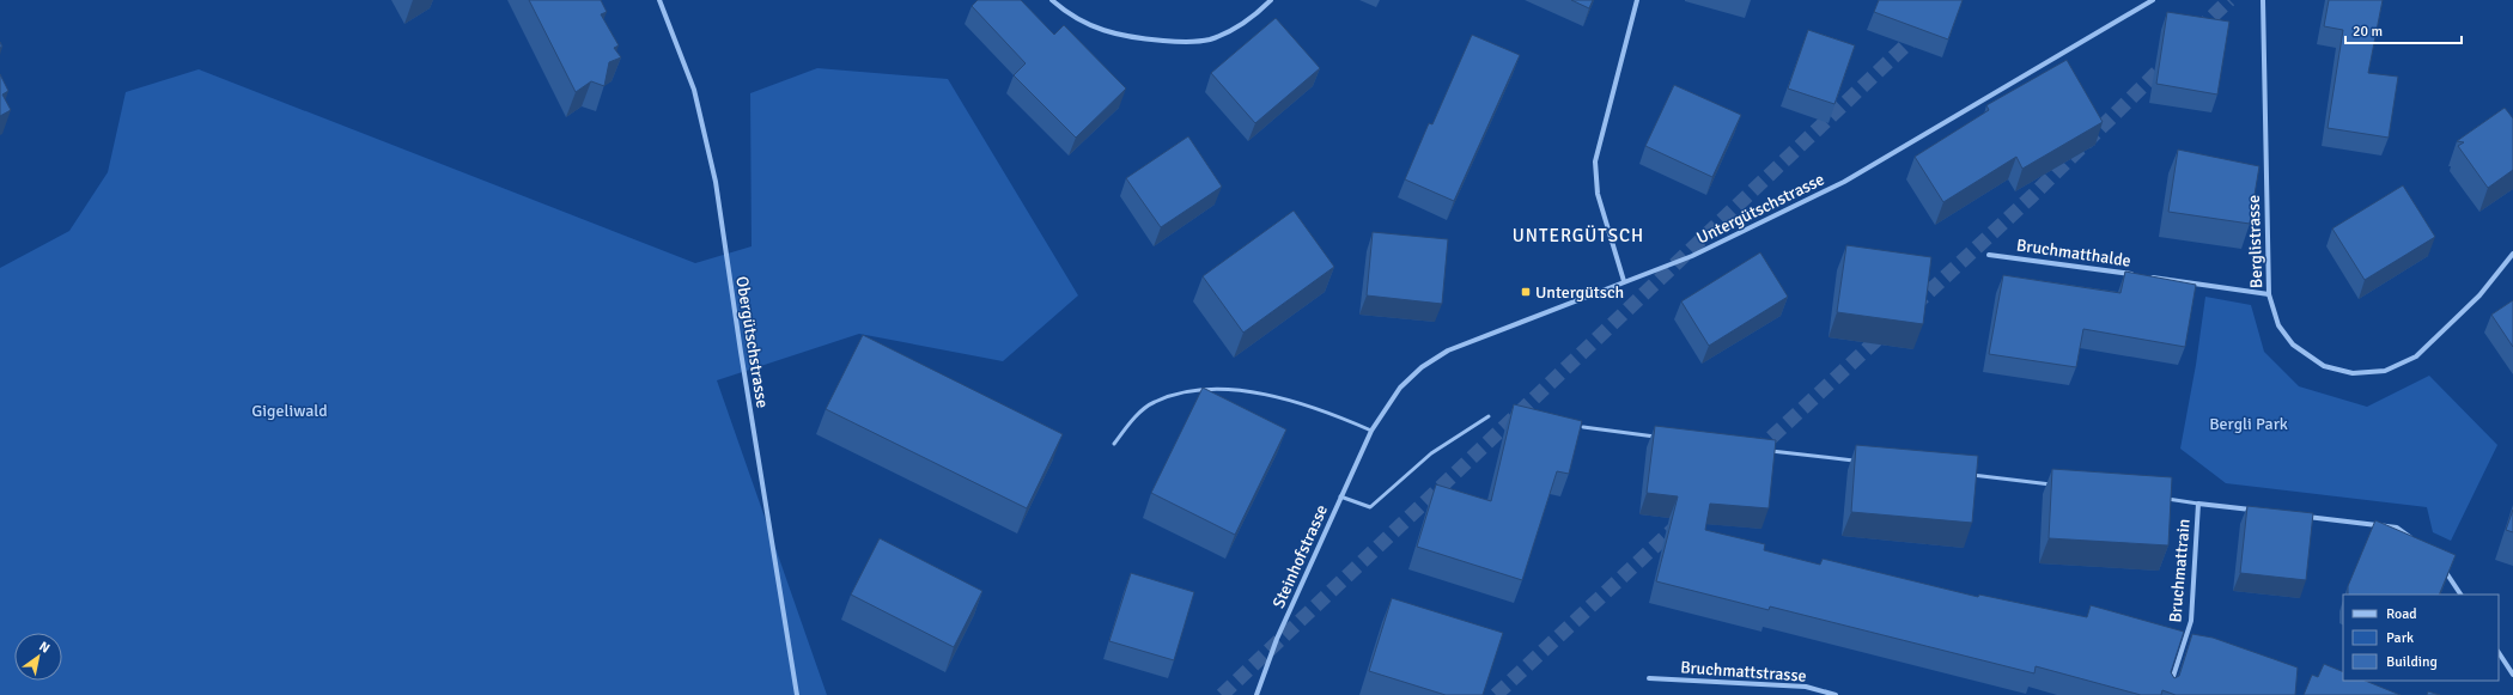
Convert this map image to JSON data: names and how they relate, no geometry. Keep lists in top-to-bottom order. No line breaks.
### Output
{"streets":{"street":["Untergütschstrasse","Berglistrasse","Bruchmatthalde","Obergütschstrasse","Steinhofstrasse","Bruchmattrain","Bruchmattstrasse"]},"crossings":[["Untergütschstrasse","Steinhofstrasse"],["Berglistrasse","Bruchmatthalde"]],"districts":["UNTERGÜTSCH"],"parks":["Gigeliwald","Bergli Park"],"places":{"transit":["Untergütsch"]},"legend":["Road","Park","Building"],"scale_bar":"20 m","north":"top right"}
